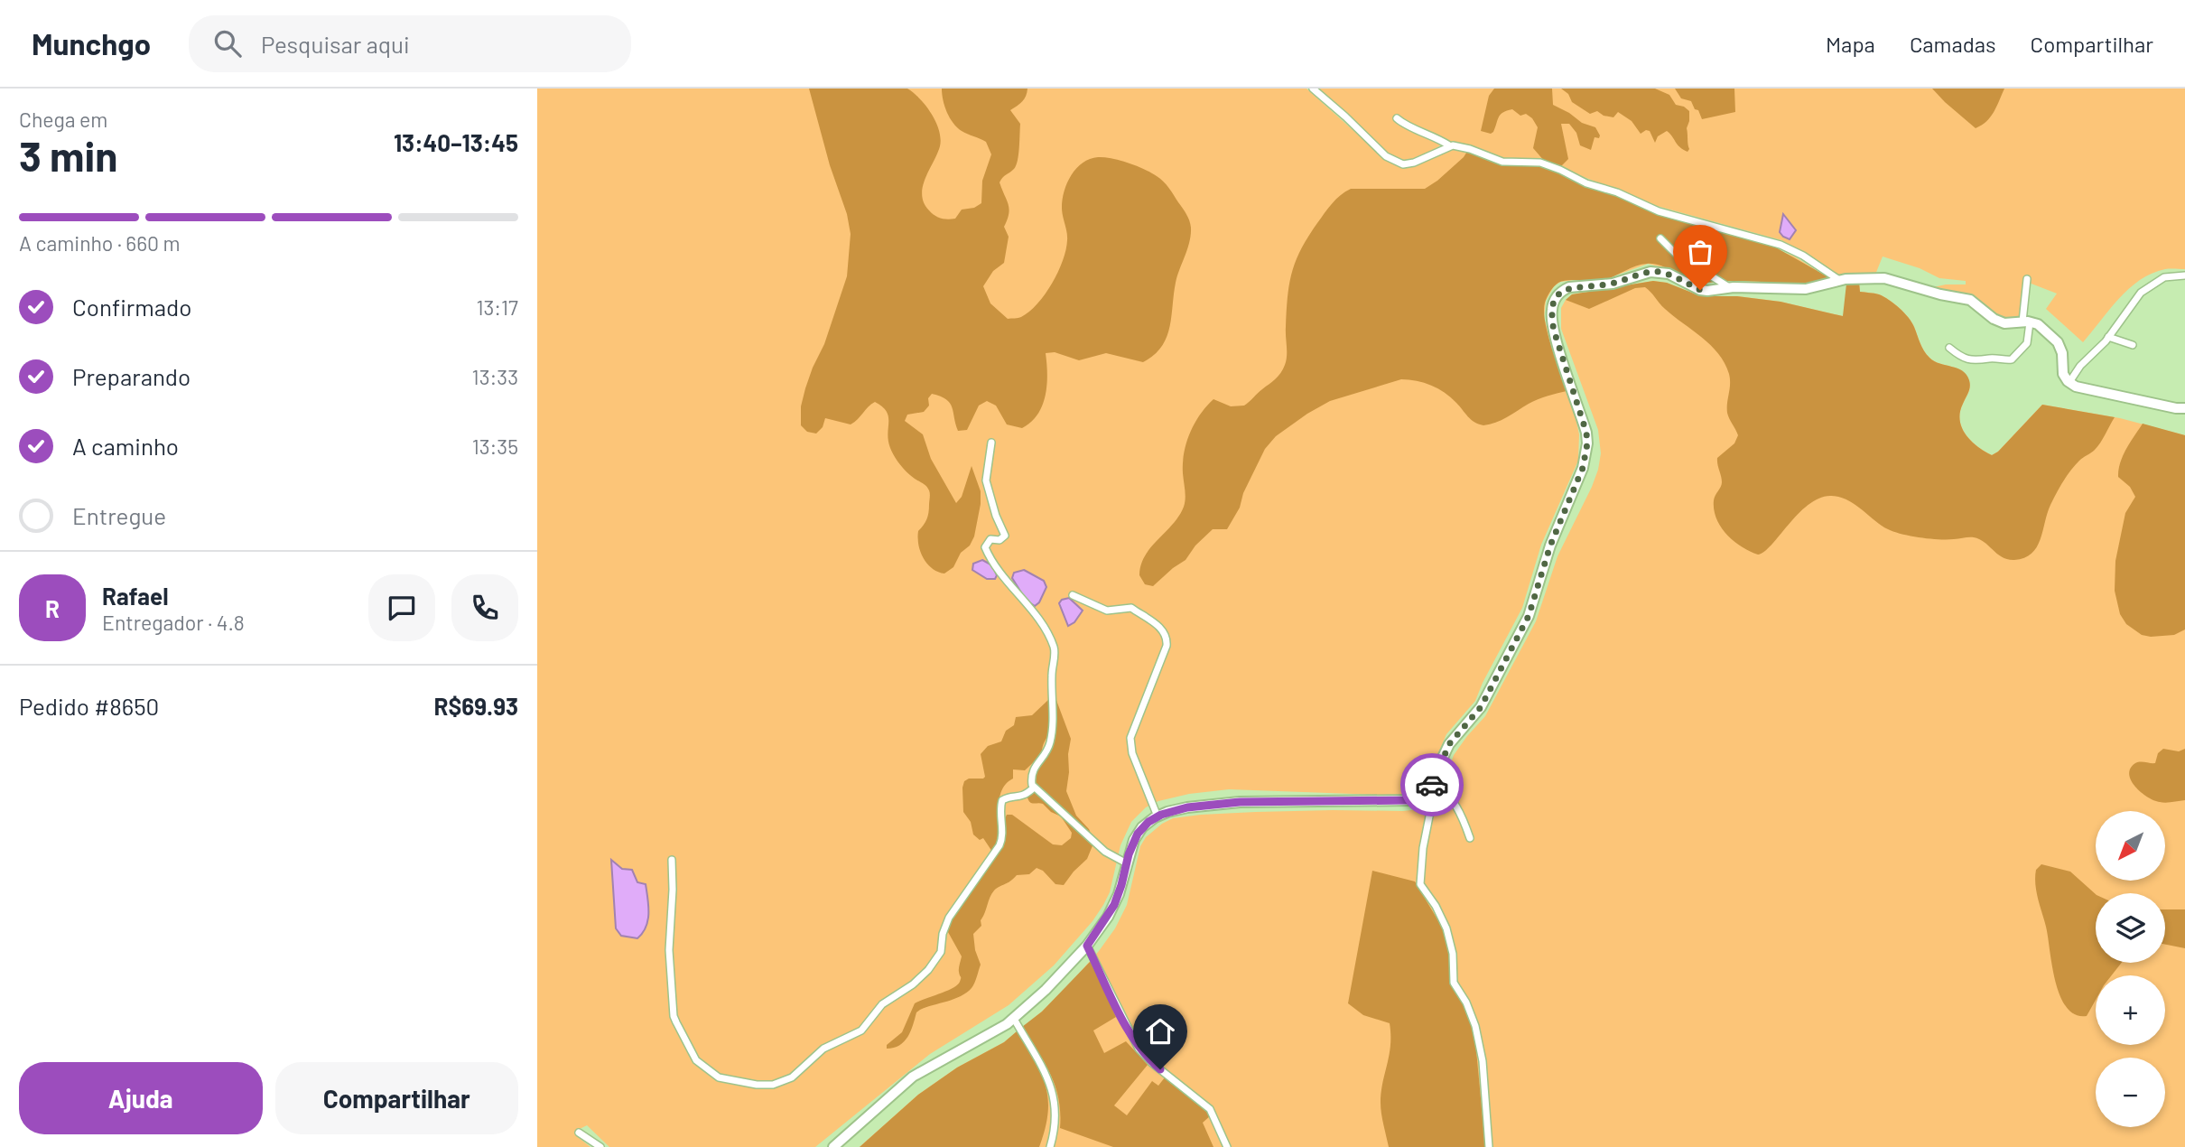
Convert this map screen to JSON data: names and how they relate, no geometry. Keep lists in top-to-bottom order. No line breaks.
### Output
{"north":"bottom left","page":{"header":"Munchgo","search":"Pesquisar aqui","nav":["Mapa","Camadas","Compartilhar"],"heading":["3 min","Chega em","13:40–13:45"],"panel":["Rafael","Entregador · 4.8","Pedido #8650","R$69.93"],"bar":"A caminho · 660 m","list":[["Confirmado","13:17"],["Preparando","13:33"],["A caminho","13:35"],"Entregue"],"round":"R","map_buttons":["+","−"],"buttons":["Ajuda","Compartilhar"]}}
